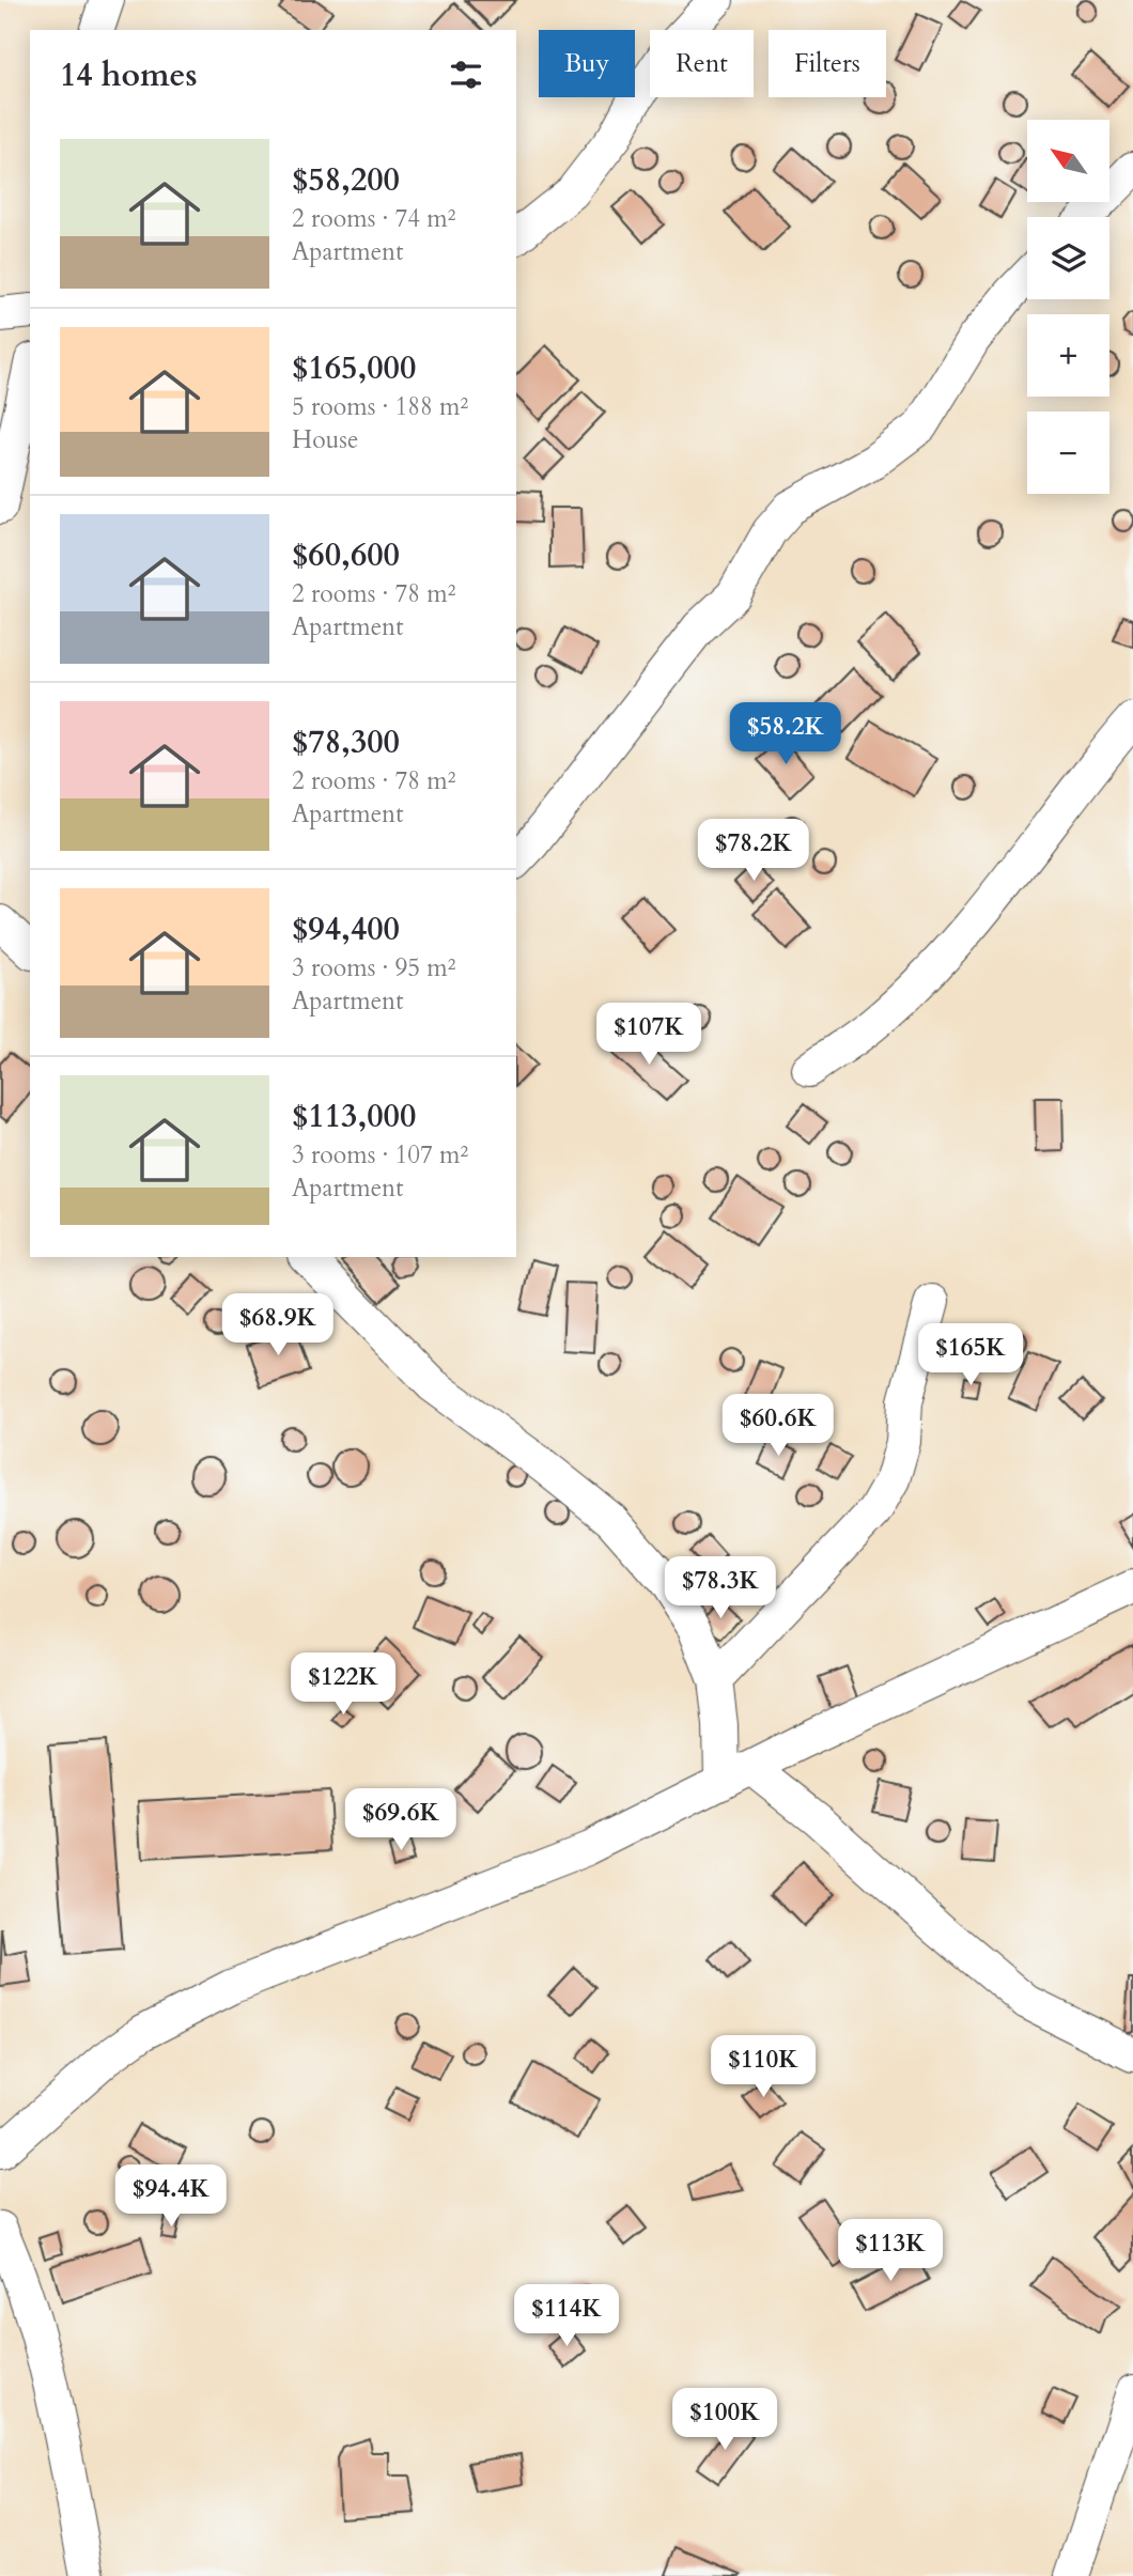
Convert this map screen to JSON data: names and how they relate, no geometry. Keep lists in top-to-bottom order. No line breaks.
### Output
{"north":"top left","page":{"chip":["Buy","Rent","Filters"],"heading":"14 homes","map_buttons":["+","−"],"list":[{"name":"$58,200","note":"2 rooms · 74 m² · Apartment"},{"name":"$165,000","note":"5 rooms · 188 m² · House"},{"name":"$60,600","note":"2 rooms · 78 m² · Apartment"},{"name":"$78,300","note":"2 rooms · 78 m² · Apartment"},{"name":"$94,400","note":"3 rooms · 95 m² · Apartment"},{"name":"$113,000","note":"3 rooms · 107 m² · Apartment"}],"price":["$58.2K","$78.2K","$107K","$68.9K","$165K","$60.6K","$78.3K","$122K","$69.6K","$110K","$94.4K","$113K","$114K","$100K"]}}
